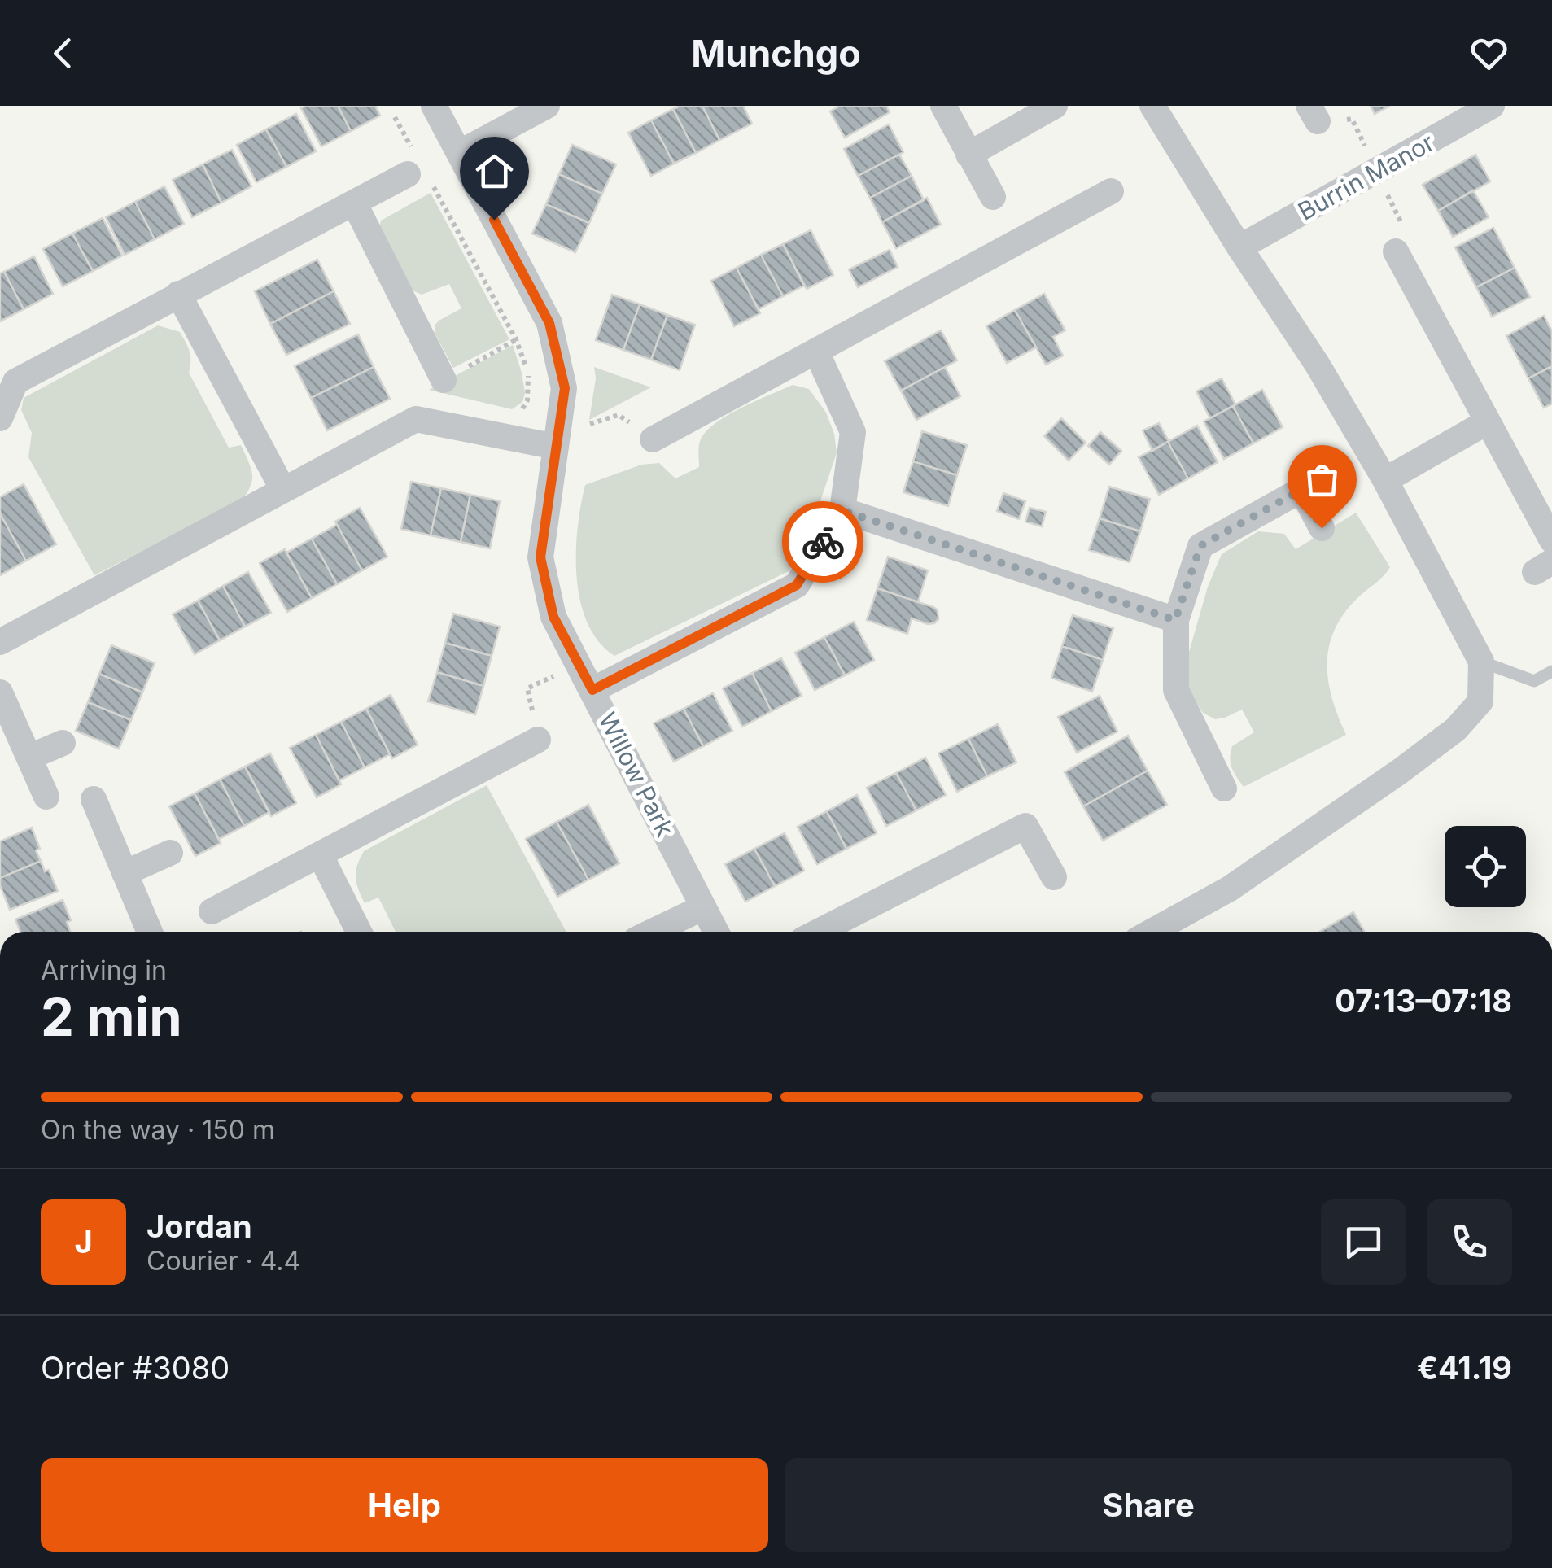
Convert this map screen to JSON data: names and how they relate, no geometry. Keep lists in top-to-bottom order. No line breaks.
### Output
{"streets":{"street":["Burrin Manor","Willow Park"]},"page":{"header":"Munchgo","heading":["2 min","Arriving in","07:13–07:18"],"panel":["Jordan","Courier · 4.4","Order #3080","€41.19"],"bar":"On the way · 150 m","round":"J","buttons":["Help","Share"]}}
